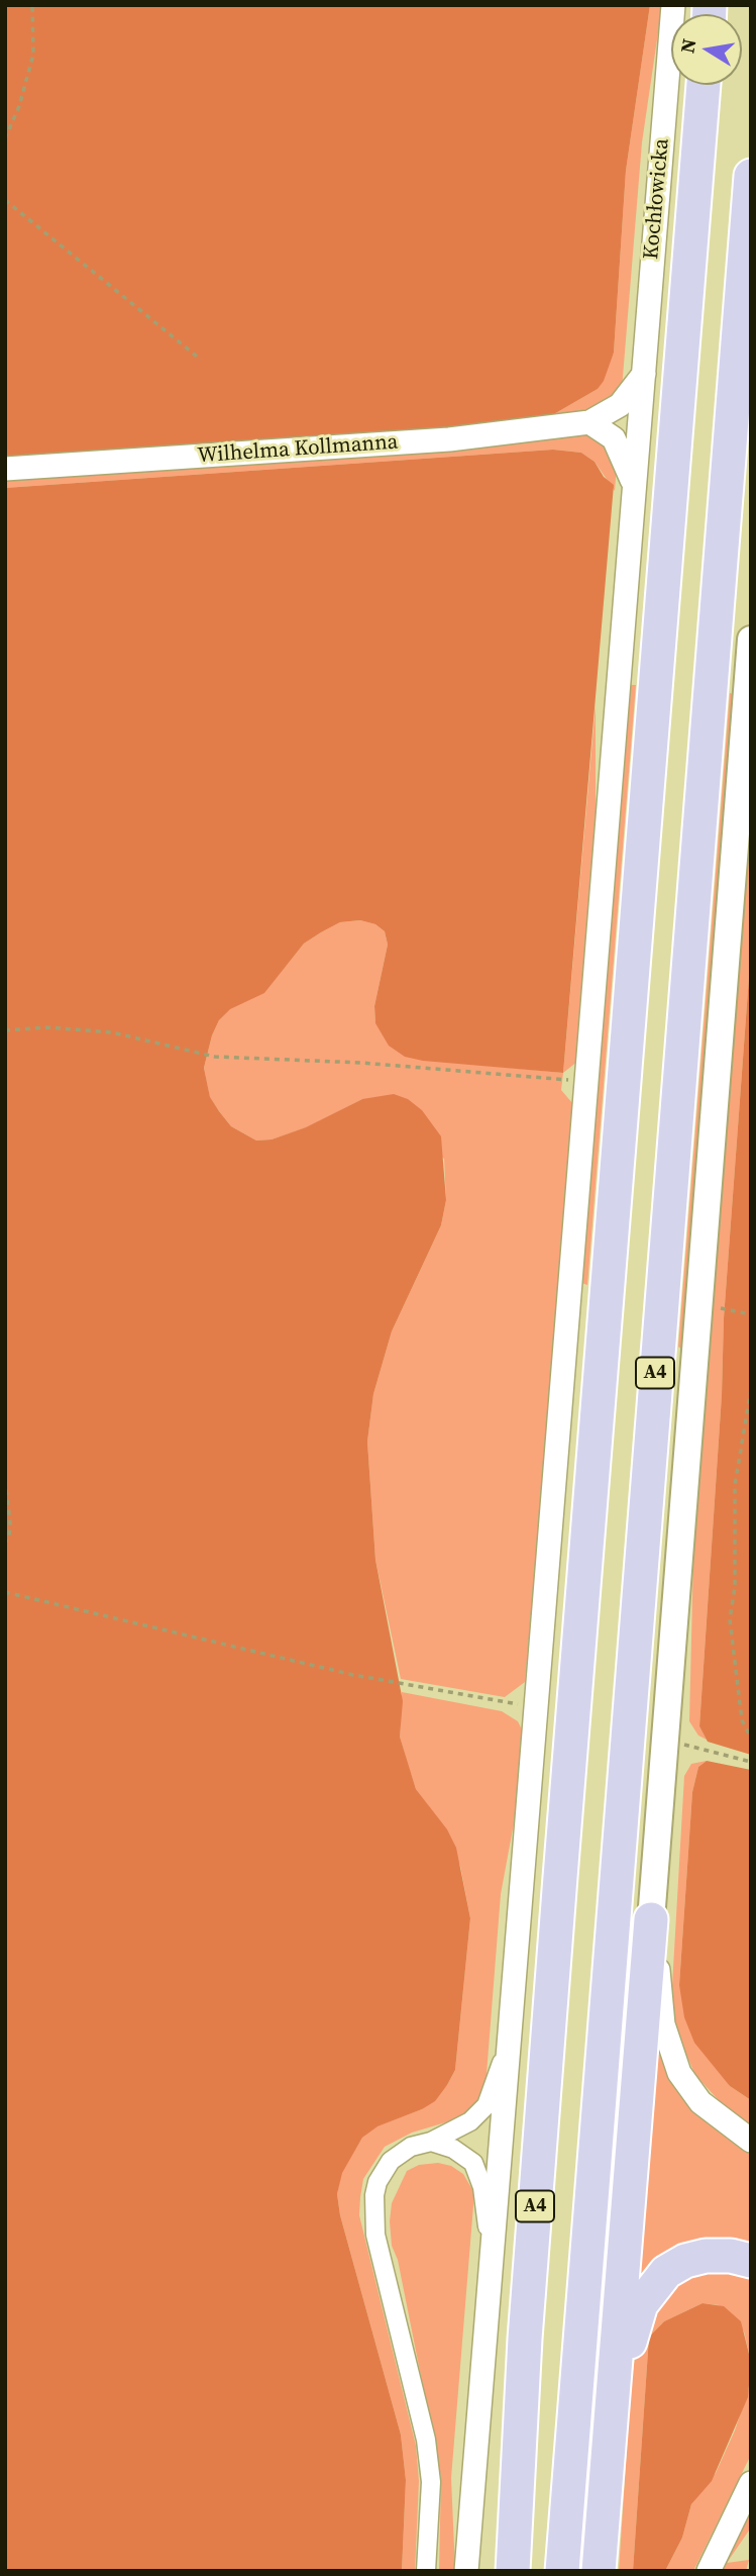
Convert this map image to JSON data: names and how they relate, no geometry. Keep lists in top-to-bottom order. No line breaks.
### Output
{"streets":{"highway":["A4"],"street":["Kochłowicka","Wilhelma Kollmanna"]},"north":"left"}
